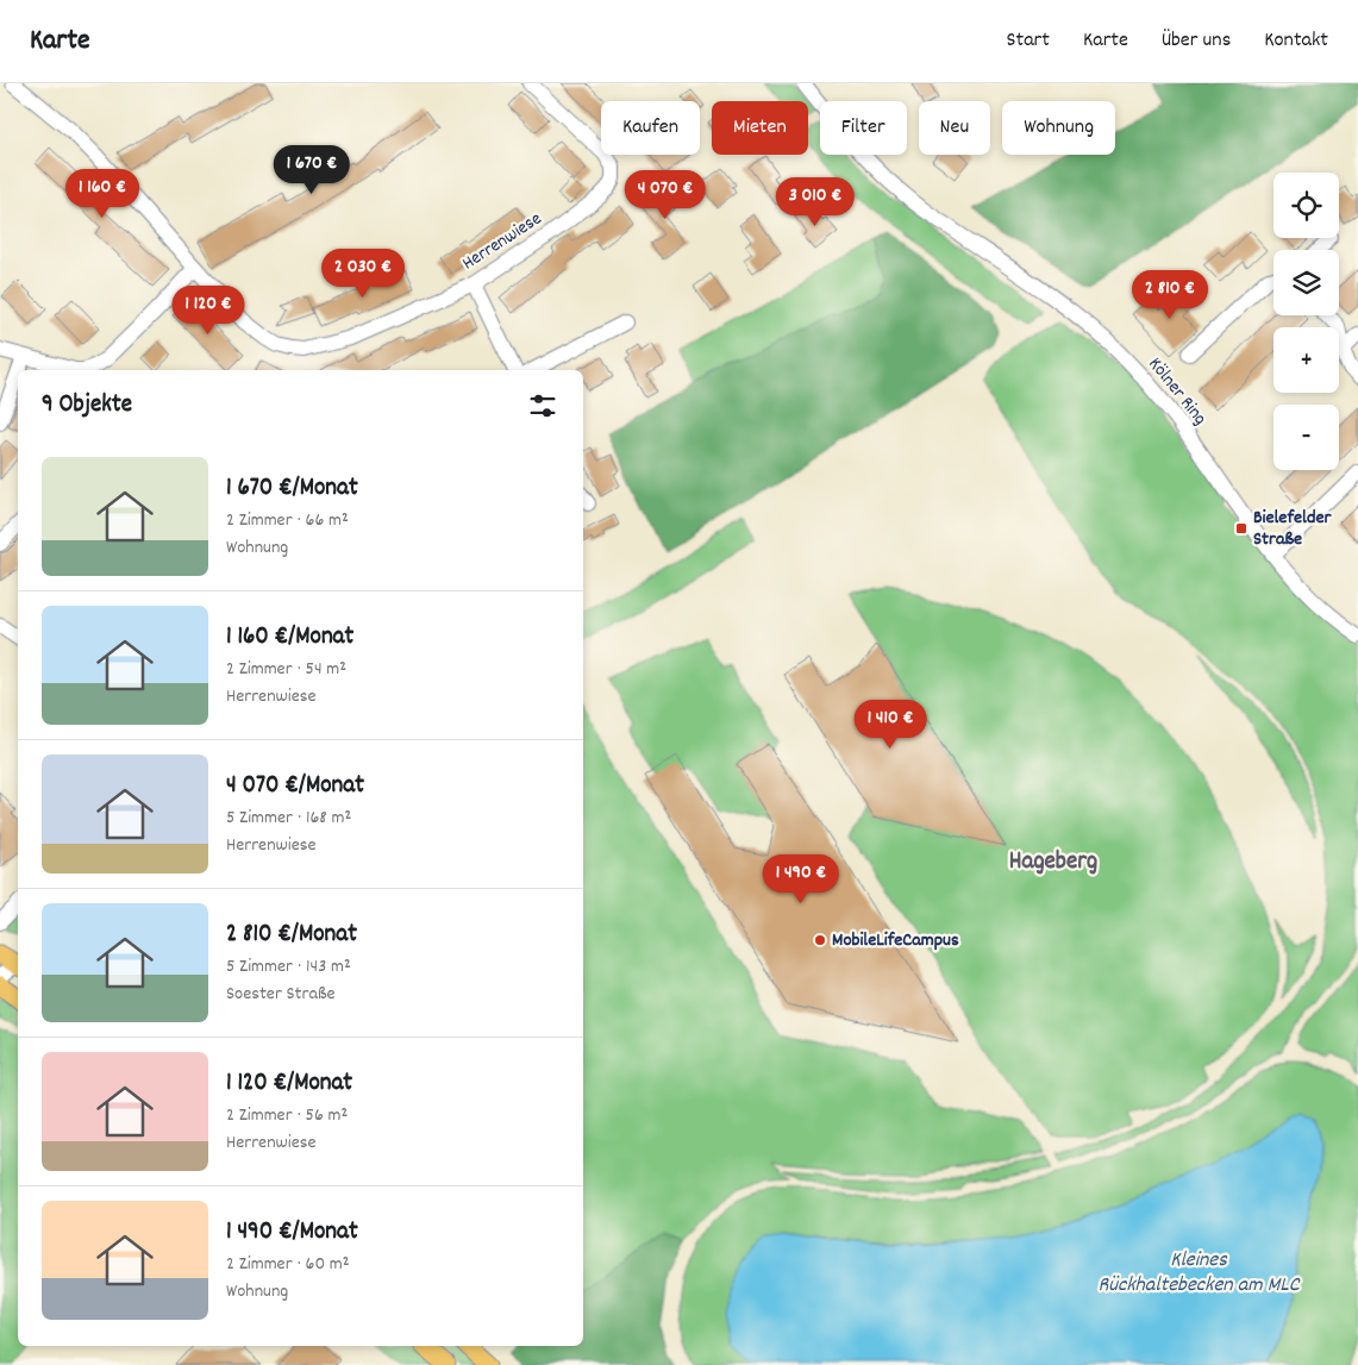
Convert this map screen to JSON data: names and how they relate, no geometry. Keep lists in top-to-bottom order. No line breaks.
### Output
{"streets":{"street":["Herrenwiese","Kölner Ring"]},"districts":["Hageberg"],"water":["Kleines Rückhaltebecken am MLC"],"places":{"transit":["Bielefelder Straße"],"other":["MobileLifeCampus"]},"page":{"header":"Karte","nav":["Start","Karte","Über uns","Kontakt"],"chip":["Kaufen","Mieten","Filter","Neu","Wohnung"],"price":["1 670 €","1 160 €","4 070 €","3 010 €","2 030 €","2 810 €","1 120 €","1 410 €","1 490 €"],"map_buttons":["+","−"],"heading":"9 Objekte","list":[{"name":"1 670 €/Monat","note":"2 Zimmer · 66 m² · Wohnung"},{"name":"1 160 €/Monat","note":"2 Zimmer · 54 m² · Herrenwiese"},{"name":"4 070 €/Monat","note":"5 Zimmer · 168 m² · Herrenwiese"},{"name":"2 810 €/Monat","note":"5 Zimmer · 143 m² · Soester Straße"},{"name":"1 120 €/Monat","note":"2 Zimmer · 56 m² · Herrenwiese"},{"name":"1 490 €/Monat","note":"2 Zimmer · 60 m² · Wohnung"}]}}
